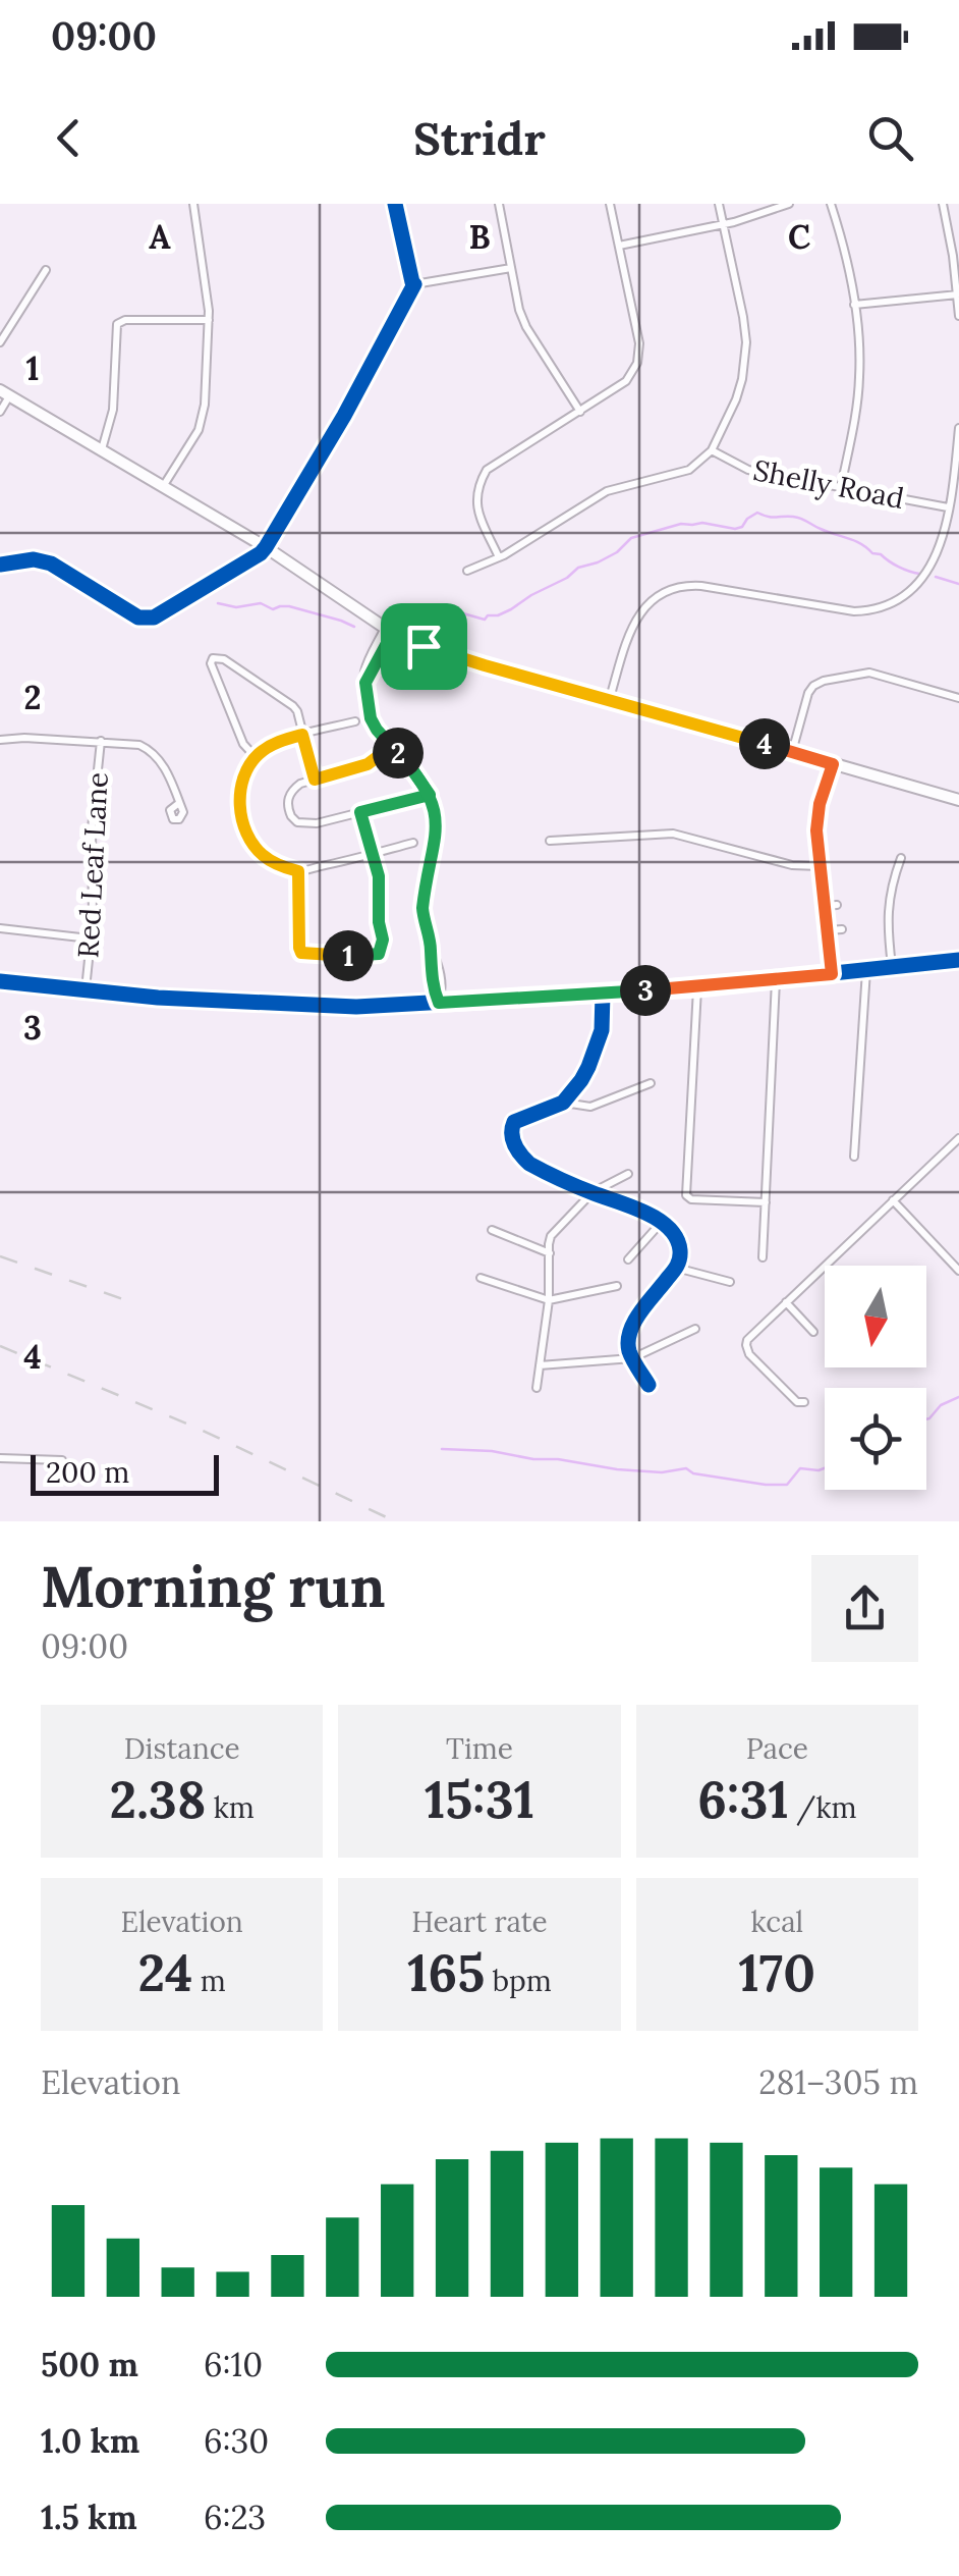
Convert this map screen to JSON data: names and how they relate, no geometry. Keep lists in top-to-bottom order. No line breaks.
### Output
{"streets":{"street":["Shelly Road","Red Leaf Lane"]},"scale_bar":"200 m","north":"bottom","page":{"status":"09:00","header":"Stridr","pins":["4","2","1","3"],"scale":"200 m","heading":["Morning run","09:00"],"stats":[["Distance","2.38 km"],["Time","15:31"],["Pace","6:31 /km"],["Elevation","24 m"],["Heart rate","165 bpm"],["kcal","170"]],"chart":["Elevation","281–305 m"],"list":[{"name":"500 m","note":"6:10"},{"name":"1.0 km","note":"6:30"},{"name":"1.5 km","note":"6:23"}]},"grid":{"columns":["A","B","C"],"rows":["1","2","3","4"]}}
